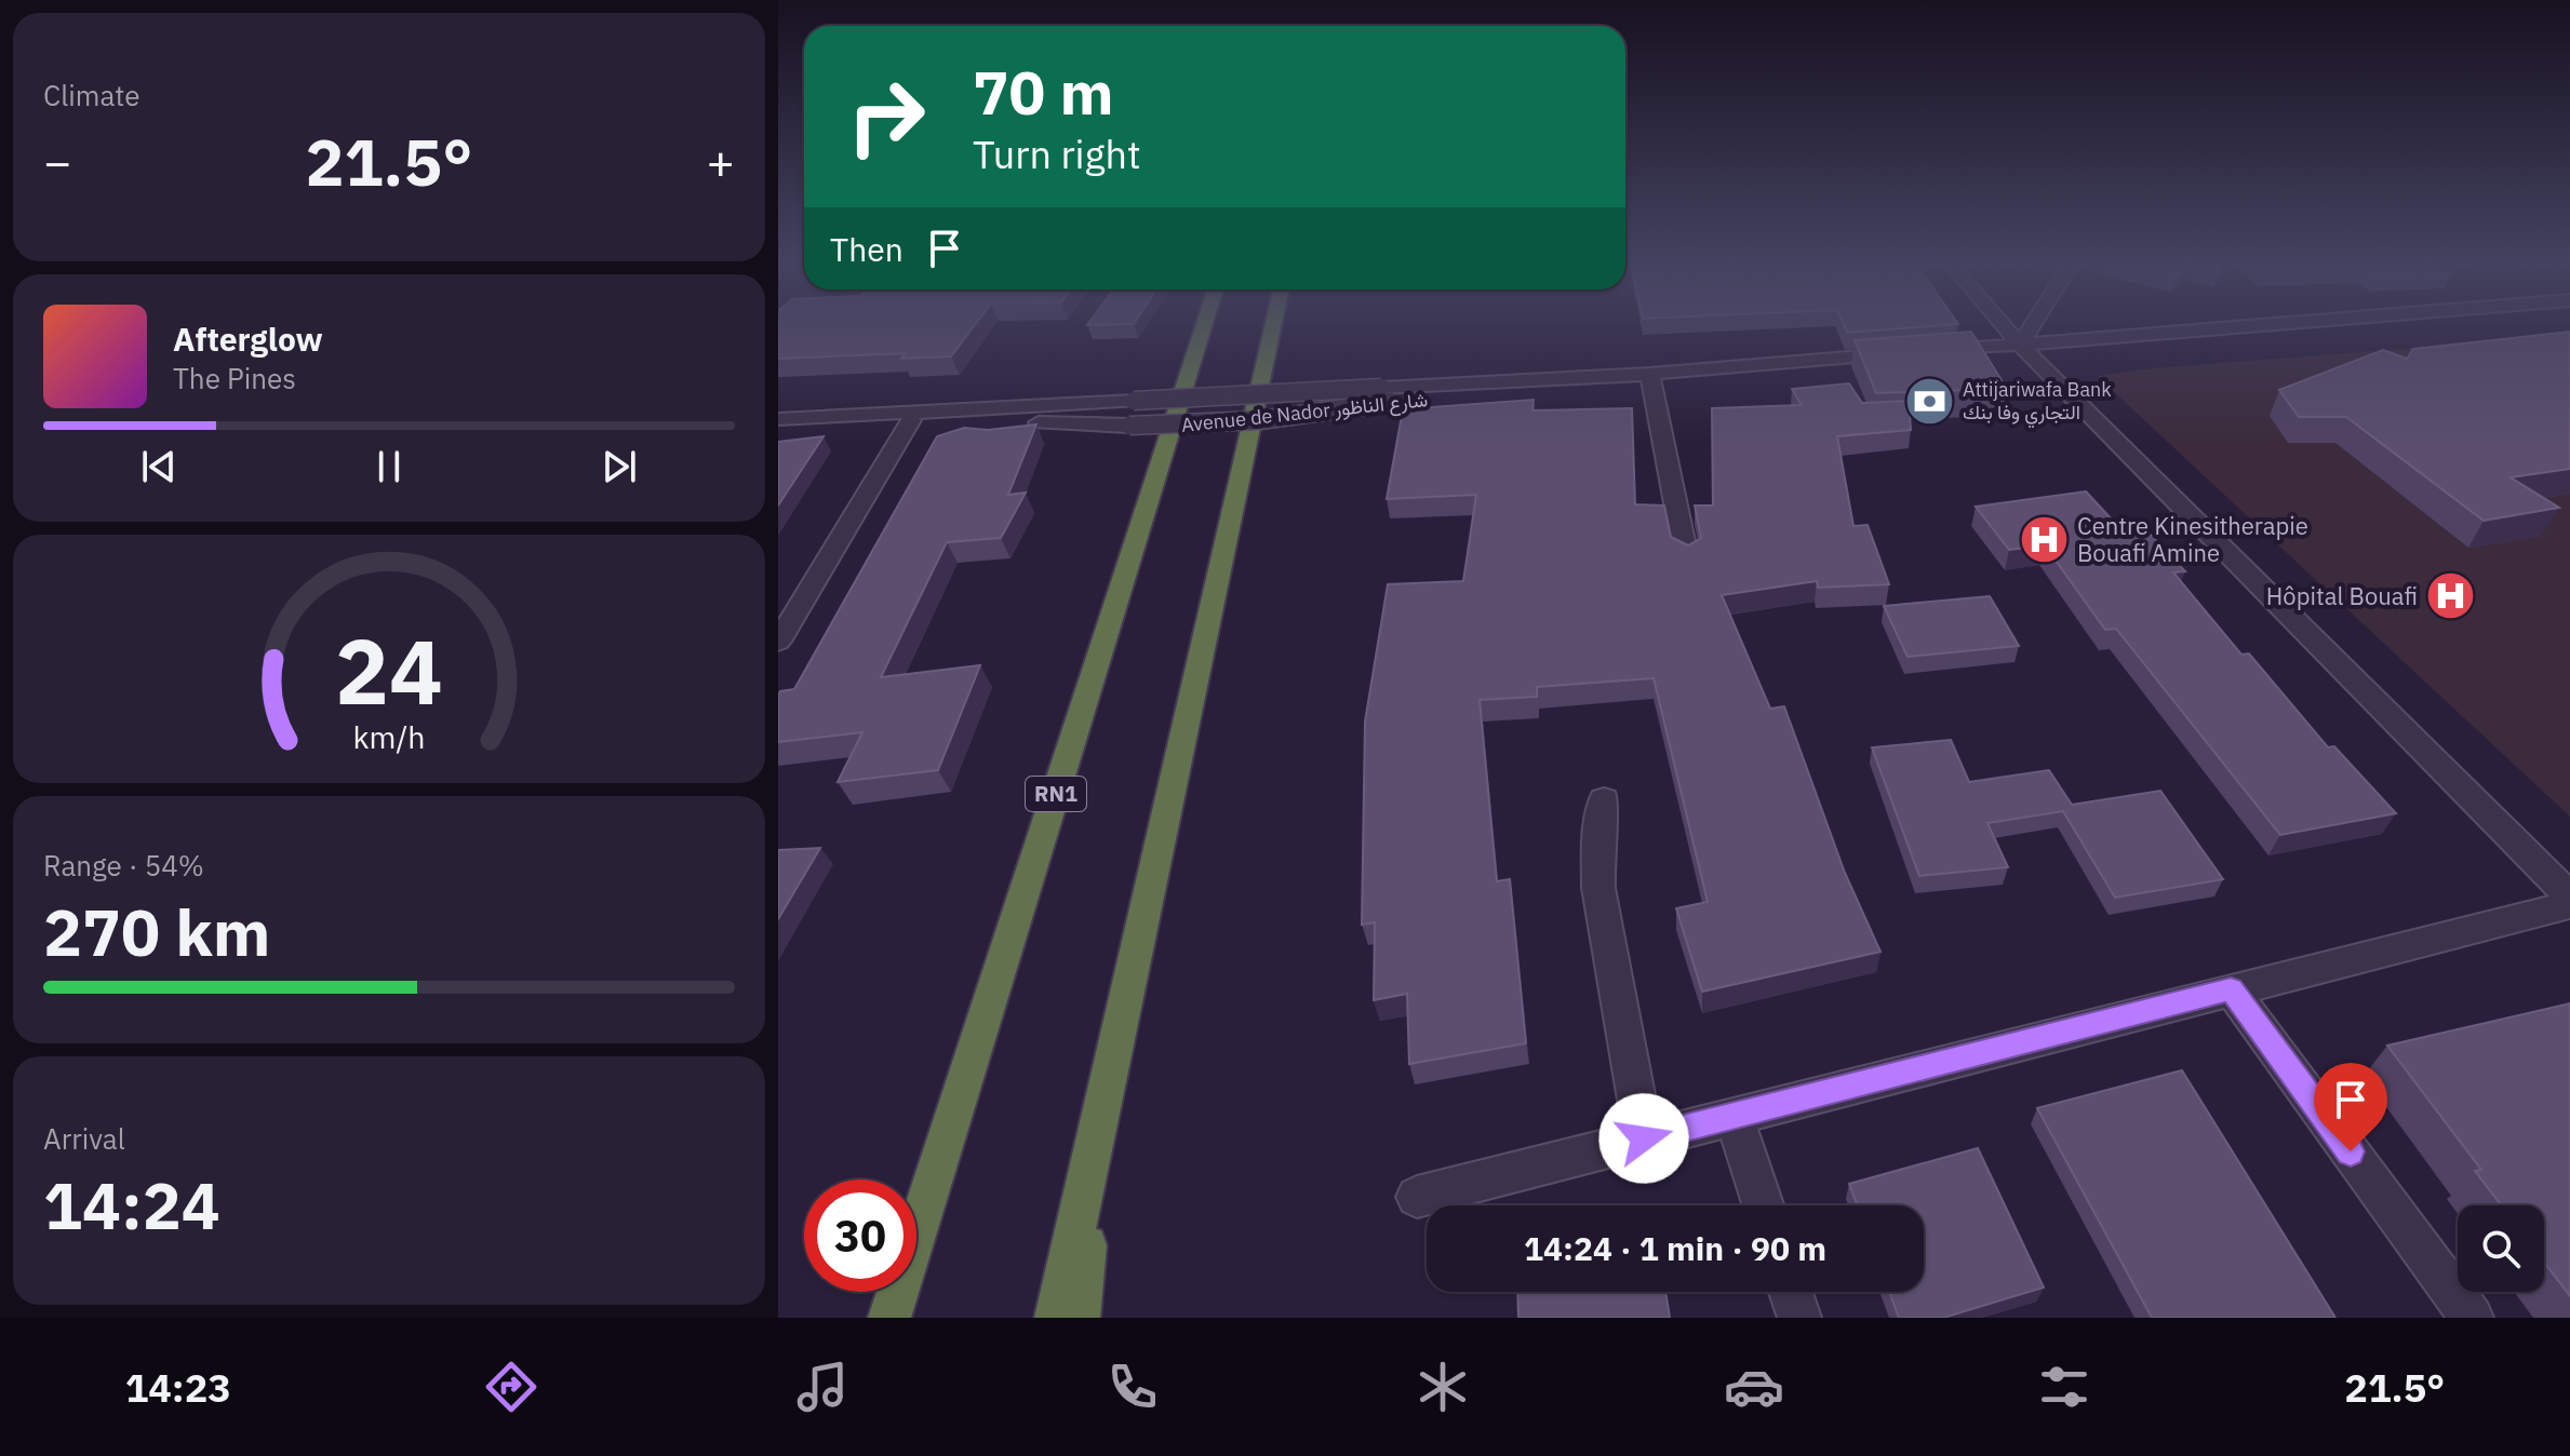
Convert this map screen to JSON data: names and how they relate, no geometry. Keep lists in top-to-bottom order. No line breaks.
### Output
{"streets":{"highway":["RN1"],"street":["Avenue de Nador شارع الناظور"]},"places":{"bank":["Attijariwafa Bank التجاري وفا بنك"],"hospital":["Centre Kinesitherapie Bouafi Amine","Hôpital Bouafi"]},"page":{"tile":["Climate",["Range · 54%","270 km"],["Arrival","14:24"]],"turn":["70 m","Turn right"],"heat":["−","21.5°","+"],"then":"Then","song":["Afterglow","The Pines"],"limit":"30","trip":"14:24 · 1 min · 90 m","tabs":["14:23","21.5°"],"gauge":["24","km/h"]}}
